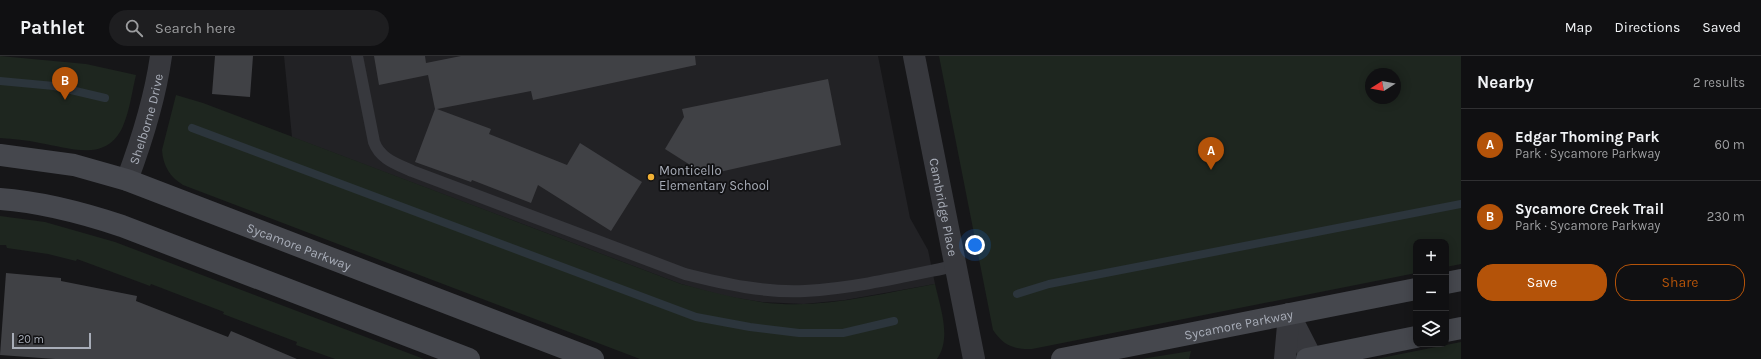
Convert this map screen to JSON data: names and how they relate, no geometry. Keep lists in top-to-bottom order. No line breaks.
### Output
{"streets":{"main road":["Sycamore Parkway"],"street":["Shelborne Drive","Cambridge Place"]},"crossings":[["Shelborne Drive","Sycamore Parkway"]],"places":["Monticello Elementary School"],"scale_bar":"20 m","north":"left","page":{"header":"Pathlet","search":"Search here","nav":["Map","Directions","Saved"],"heading":["Nearby","2 results"],"pins":["B","A"],"list":[{"mark":"A","name":"Edgar Thoming Park","note":"Park · Sycamore Parkway","value":"60 m"},{"mark":"B","name":"Sycamore Creek Trail","note":"Park · Sycamore Parkway","value":"230 m"}],"map_buttons":["+","−"],"buttons":["Save","Share"],"scale":"20 m"}}
